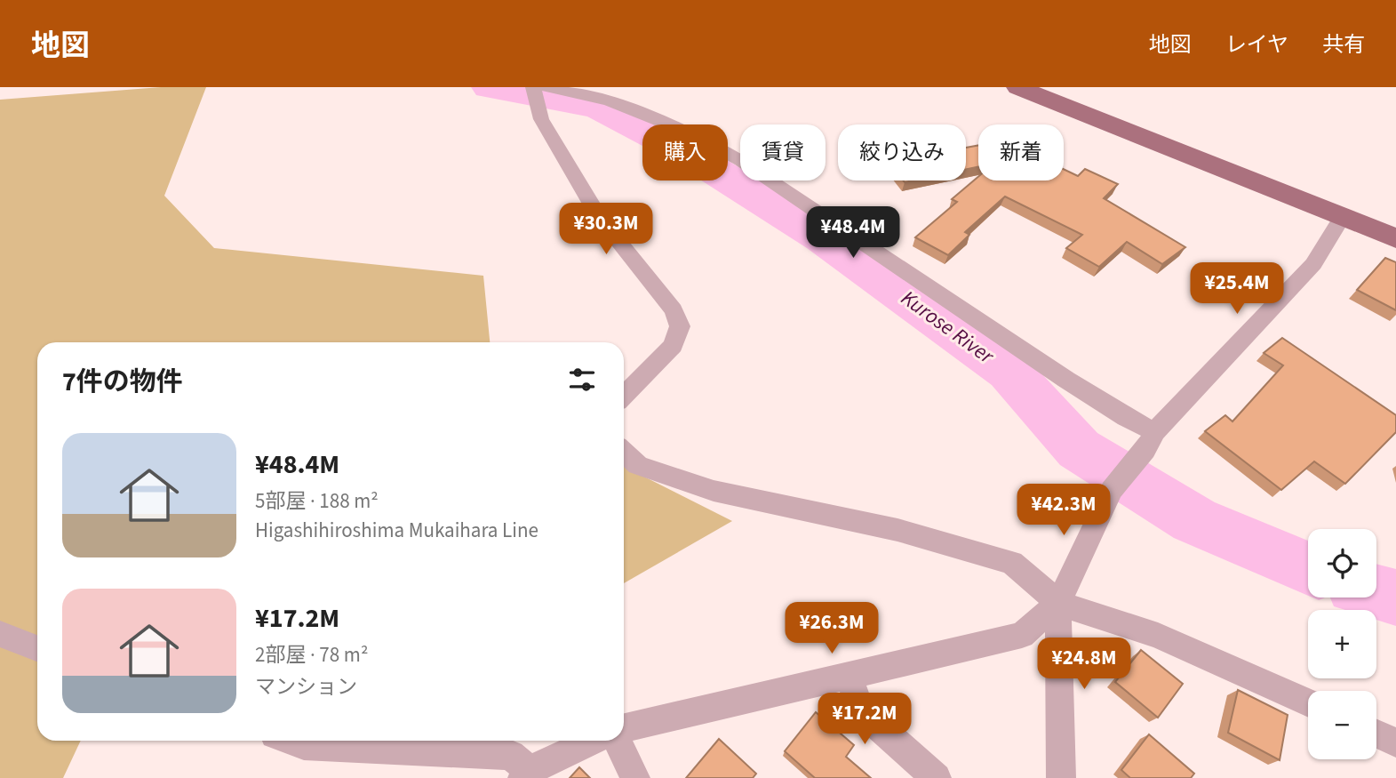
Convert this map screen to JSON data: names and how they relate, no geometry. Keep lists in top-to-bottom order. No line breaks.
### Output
{"water":["Kurose River"],"page":{"header":"地図","nav":["地図","レイヤ","共有"],"chip":["購入","賃貸","絞り込み","新着"],"price":["¥30.3M","¥48.4M","¥25.4M","¥42.3M","¥26.3M","¥24.8M","¥17.2M"],"heading":"7件の物件","list":[{"name":"¥48.4M","note":"5部屋 · 188 m² · Higashihiroshima Mukaihara Line"},{"name":"¥17.2M","note":"2部屋 · 78 m² · マンション"}],"map_buttons":["+","−"]}}
